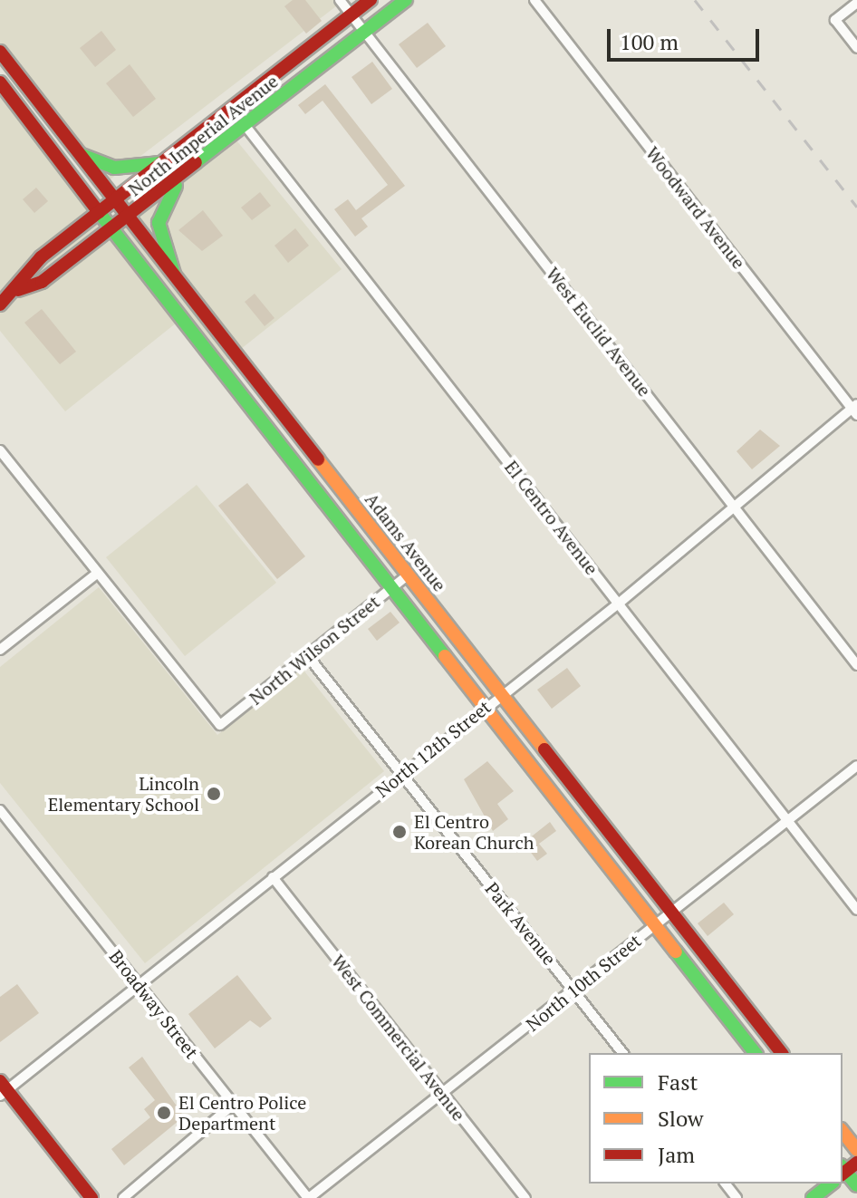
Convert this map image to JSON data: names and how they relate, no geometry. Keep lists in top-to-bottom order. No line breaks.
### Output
{"streets":{"main road":["North Imperial Avenue","Adams Avenue"],"street":["Woodward Avenue","West Euclid Avenue","El Centro Avenue","North Wilson Street","North 12th Street","Park Avenue","North 10th Street","Broadway Street","West Commercial Avenue"]},"crossings":[["North Imperial Avenue","West Euclid Avenue"],["North Imperial Avenue","El Centro Avenue"],["North Imperial Avenue","Adams Avenue"],["Woodward Avenue","North 12th Street"],["West Euclid Avenue","North 12th Street"],["El Centro Avenue","North 12th Street"],["El Centro Avenue","North 10th Street"],["Adams Avenue","North Wilson Street"],["Adams Avenue","North 12th Street"],["Adams Avenue","North 10th Street"],["North Wilson Street","Park Avenue"],["North 12th Street","Park Avenue"],["North 12th Street","Broadway Street"],["North 12th Street","West Commercial Avenue"],["Park Avenue","North 10th Street"],["North 10th Street","Broadway Street"],["North 10th Street","West Commercial Avenue"]],"places":["Lincoln Elementary School","El Centro Korean Church","El Centro Police Department"],"legend":["Fast","Slow","Jam"],"scale_bar":"100 m"}
